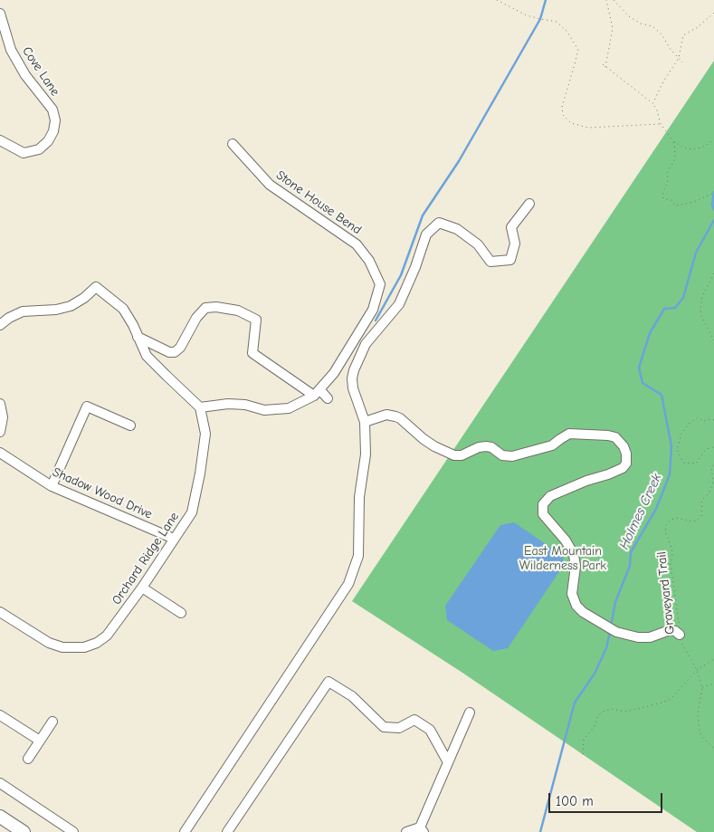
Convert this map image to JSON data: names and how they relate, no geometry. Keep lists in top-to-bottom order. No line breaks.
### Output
{"streets":{"street":["Cove Lane","Stone House Bend","Shadow Wood Drive","Orchard Ridge Lane"],"path":["Graveyard Trail"]},"crossings":[["Stone House Bend","Orchard Ridge Lane"],["Shadow Wood Drive","Orchard Ridge Lane"]],"water":["Holmes Creek"],"parks":["East Mountain Wilderness Park"],"scale_bar":"100 m"}
